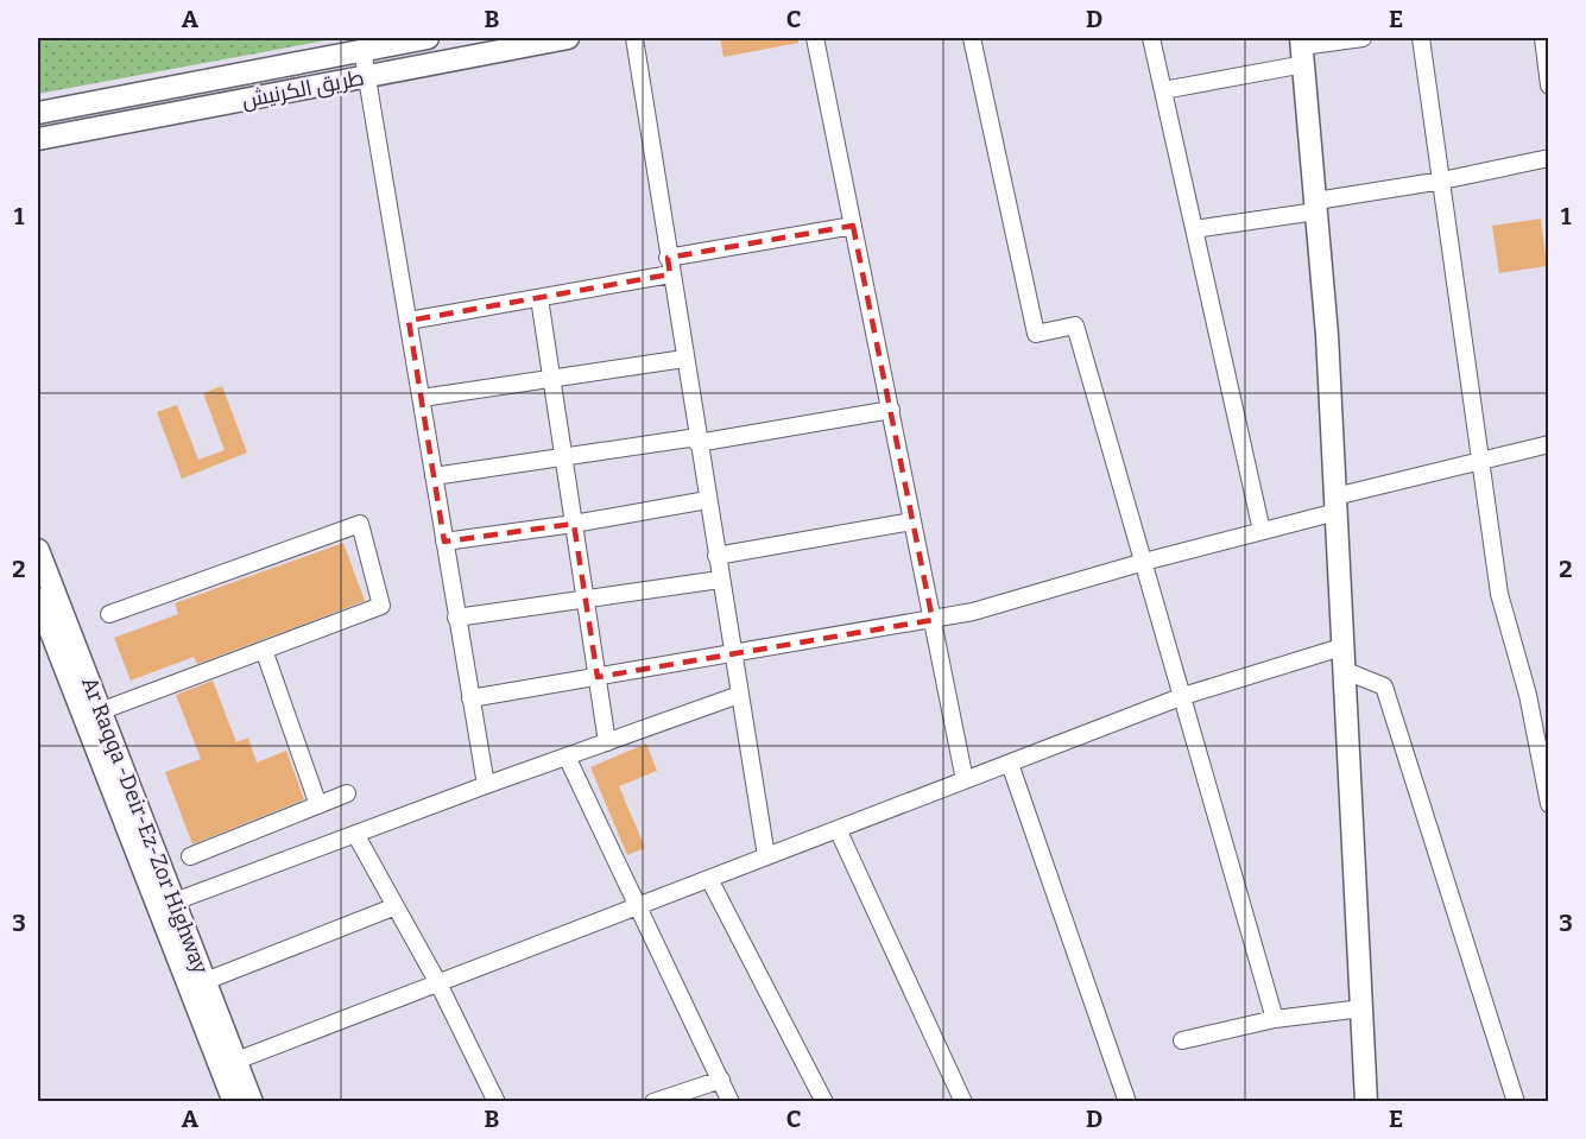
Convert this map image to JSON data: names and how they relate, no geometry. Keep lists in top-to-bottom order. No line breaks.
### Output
{"streets":{"main road":["طريق الكرنيش","Ar Raqqa -Deir-Ez-Zor Highway"]},"grid":{"columns":["A","B","C","D","E"],"rows":["1","2","3"]}}
